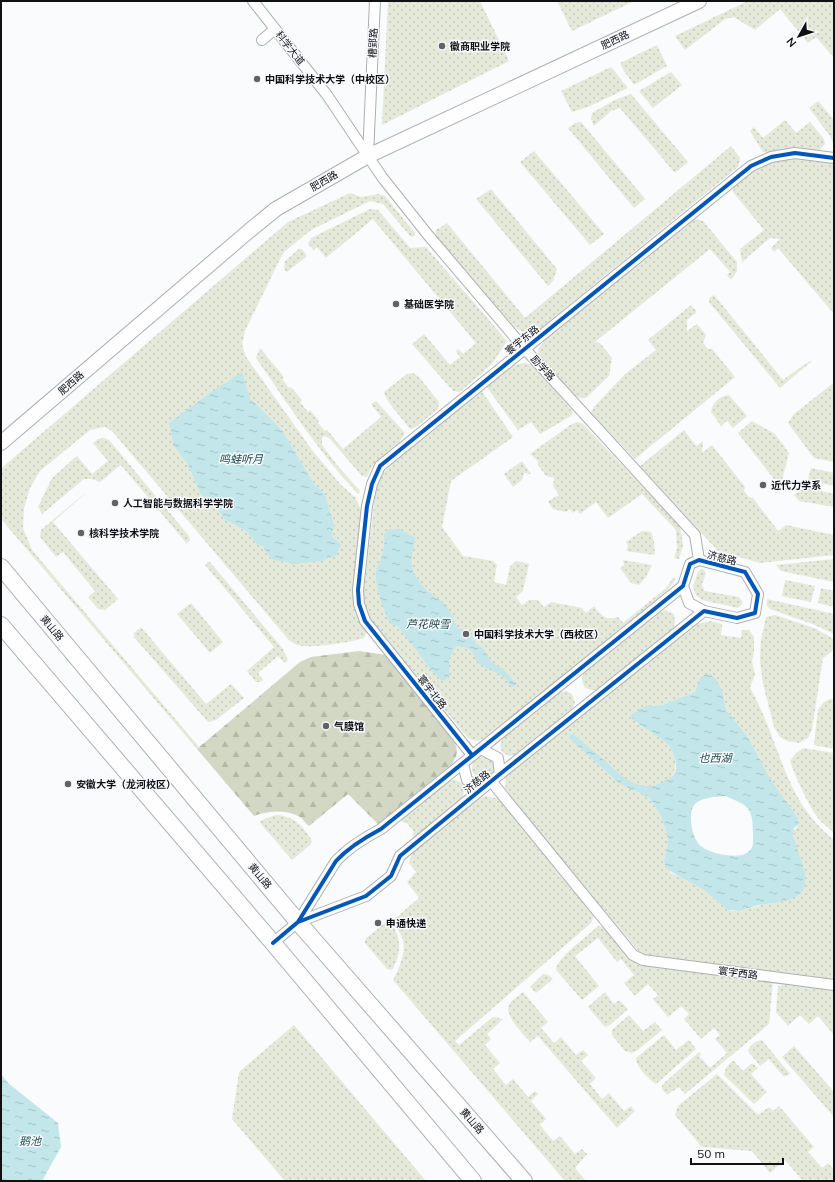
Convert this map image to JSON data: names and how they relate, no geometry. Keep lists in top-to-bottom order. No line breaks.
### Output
{"streets":{"main road":["肥西路","黄山路"],"street":["槽郢路","科学大道","寰宇东路","励学路","济慈路","寰宇北路","寰宇西路"]},"crossings":[["肥西路","槽郢路"],["肥西路","科学大道"],["肥西路","励学路"],["槽郢路","科学大道"],["槽郢路","励学路"],["科学大道","励学路"],["寰宇东路","励学路"],["寰宇东路","寰宇北路"],["励学路","济慈路"],["济慈路","黄山路"],["济慈路","寰宇北路"],["济慈路","寰宇西路"],["寰宇北路","寰宇西路"]],"water":["鸣蛙听月","芦花映雪","也西湖","鹅池"],"places":["徽商职业学院","中国科学技术大学（中校区）","基础医学院","近代力学系","人工智能与数据科学学院","核科学技术学院","中国科学技术大学（西校区）","气膜馆","安徽大学（龙河校区）","申通快递"],"scale_bar":"50 m","north":"bottom left"}
